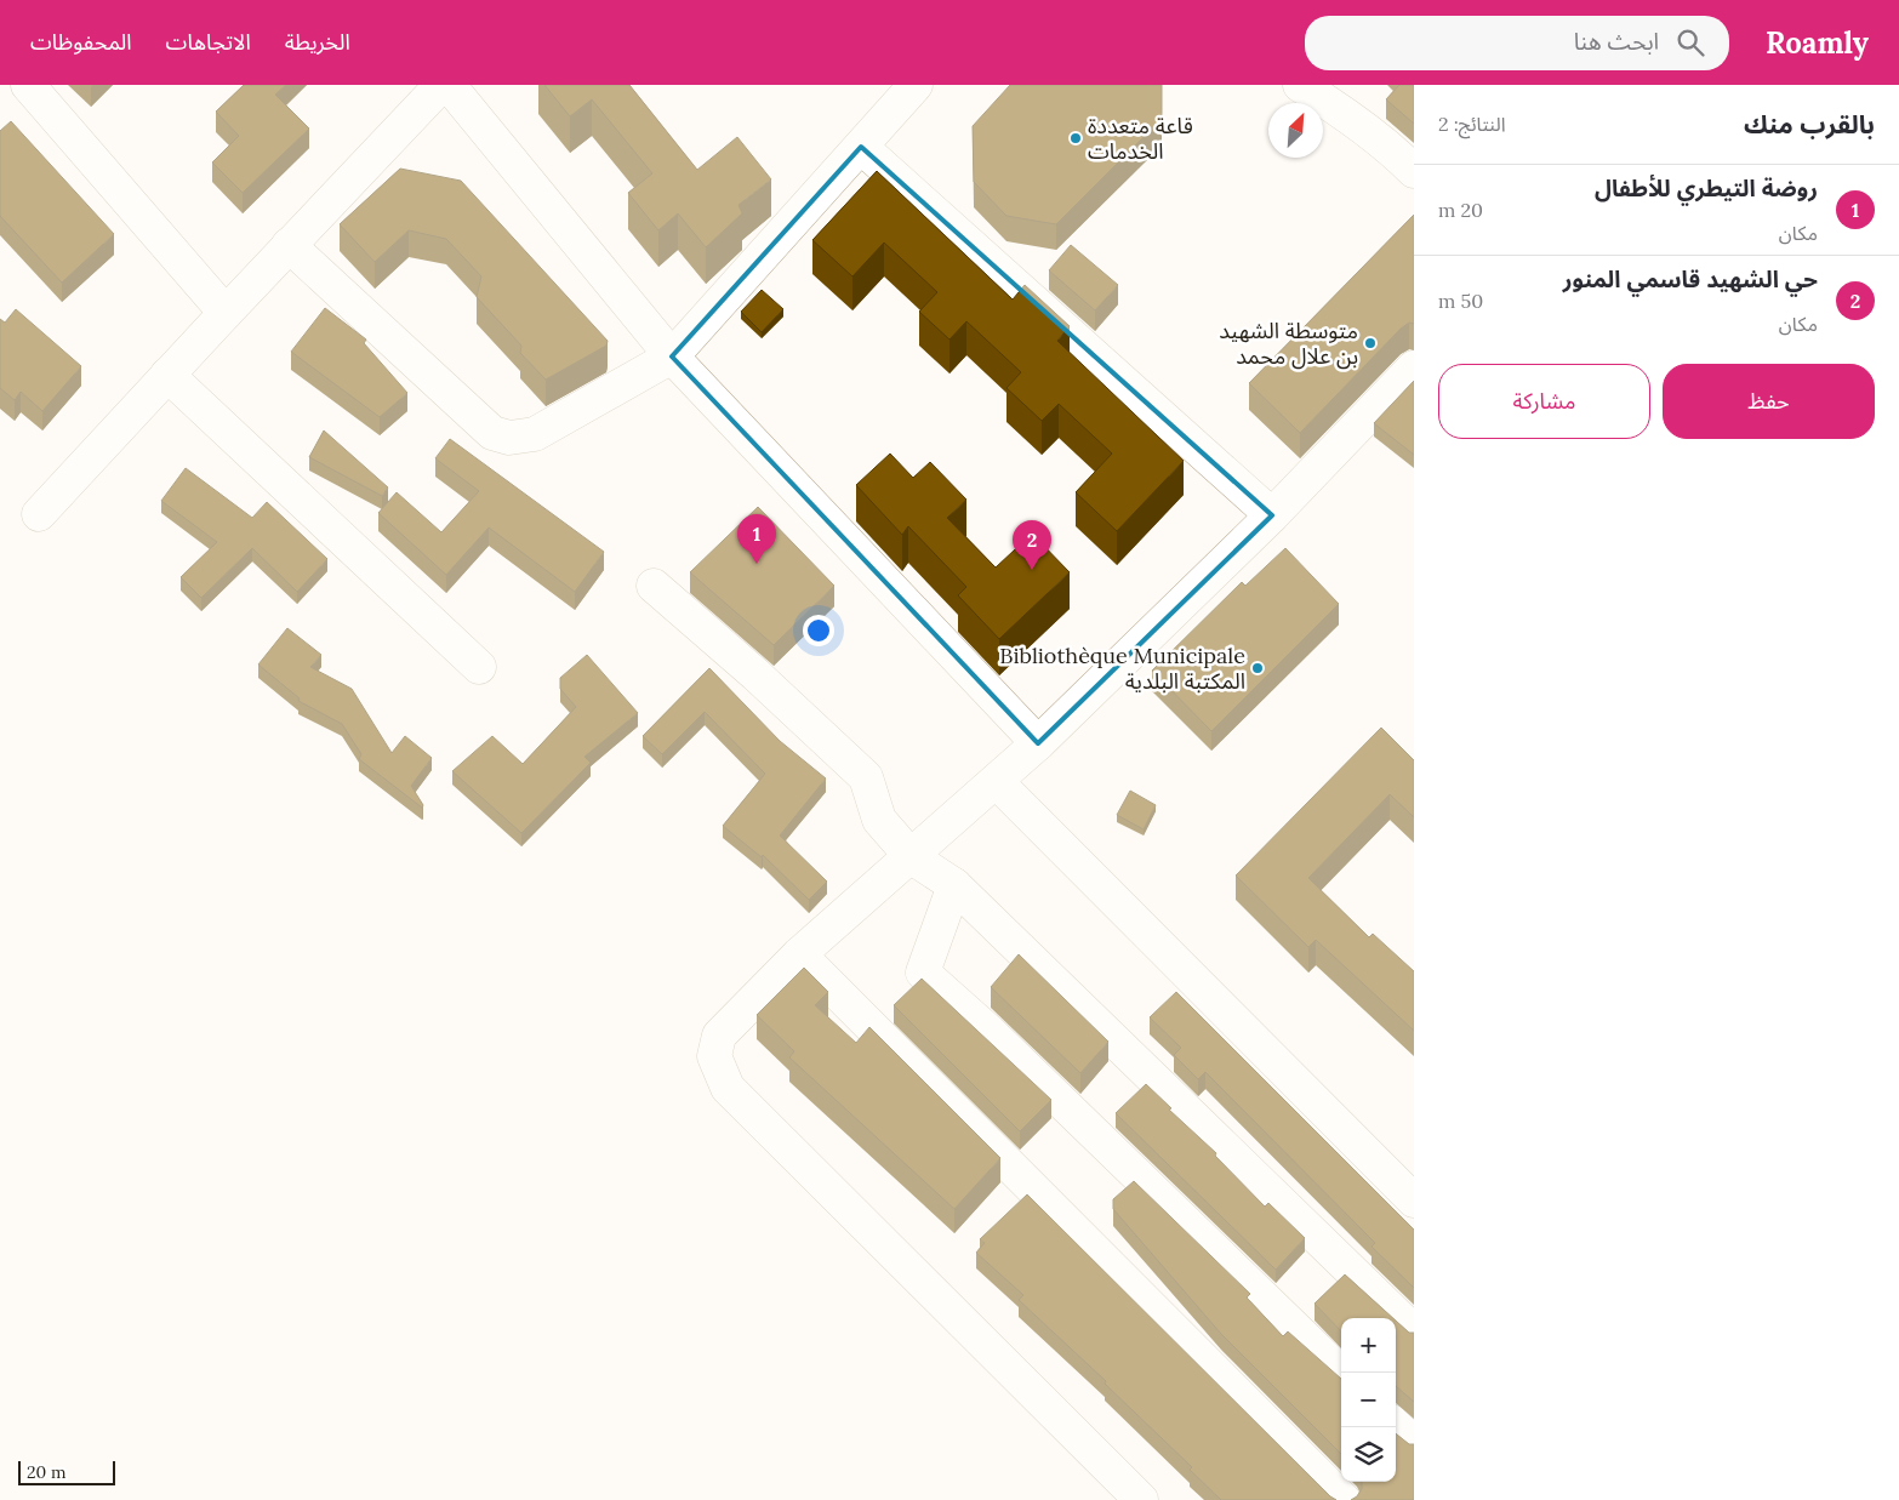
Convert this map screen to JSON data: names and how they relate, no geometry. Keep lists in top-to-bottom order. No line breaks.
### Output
{"places":["قاعة متعددة الخدمات","متوسطة الشهيد بن علال محمد","Bibliothèque Municipale المكتبة البلدية"],"scale_bar":"20 m","north":"top right","page":{"header":"Roamly","search":"ابحث هنا","nav":["الخريطة","الاتجاهات","المحفوظات"],"heading":["بالقرب منك","النتائج: 2"],"list":[{"mark":"1","name":"روضة التيطري للأطفال","note":"مكان","value":"20 m"},{"mark":"2","name":"حي الشهيد قاسمي المنور","note":"مكان","value":"50 m"}],"buttons":["حفظ","مشاركة"],"pins":["1","2"],"map_buttons":["+","−"],"scale":"20 m"}}
